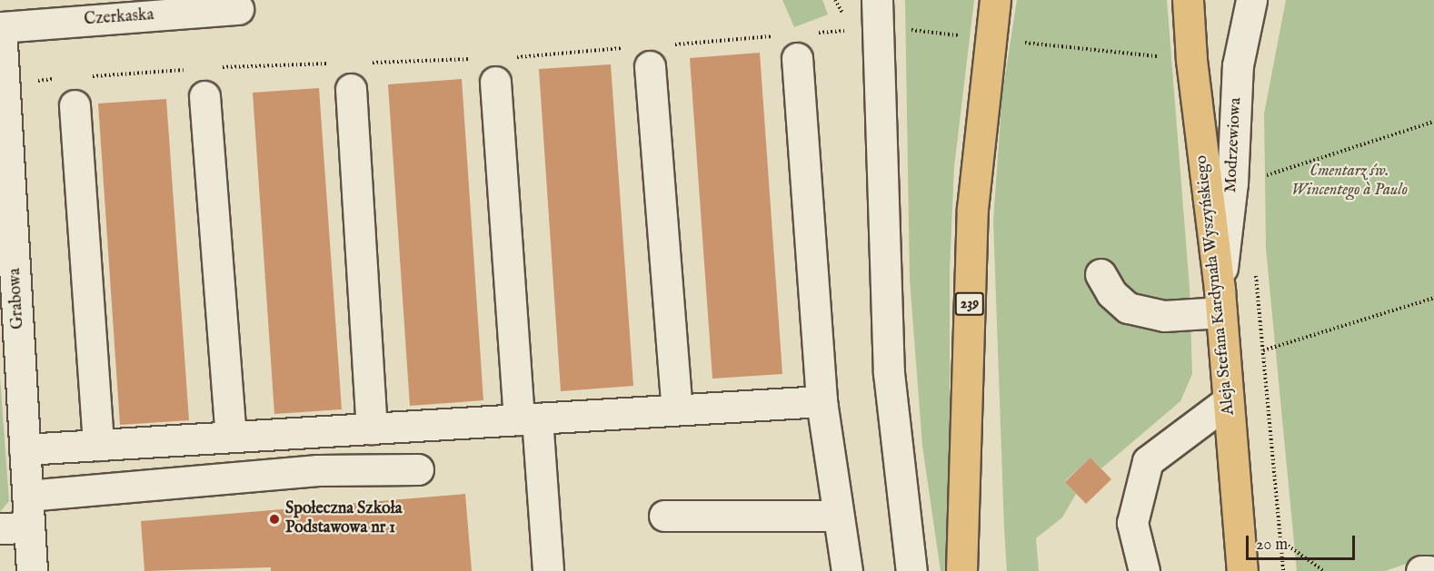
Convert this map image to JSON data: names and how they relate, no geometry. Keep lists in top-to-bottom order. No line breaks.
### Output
{"streets":{"main road":["Aleja Stefana Kardynała Wyszyńskiego","239"],"street":["Czerkaska","Modrzewiowa","Grabowa"]},"crossings":[["Czerkaska","Grabowa"],["Modrzewiowa","Aleja Stefana Kardynała Wyszyńskiego"]],"parks":["Cmentarz św. Wincentego à Paulo"],"places":["Społeczna Szkoła Podstawowa nr 1"],"scale_bar":"20 m"}
